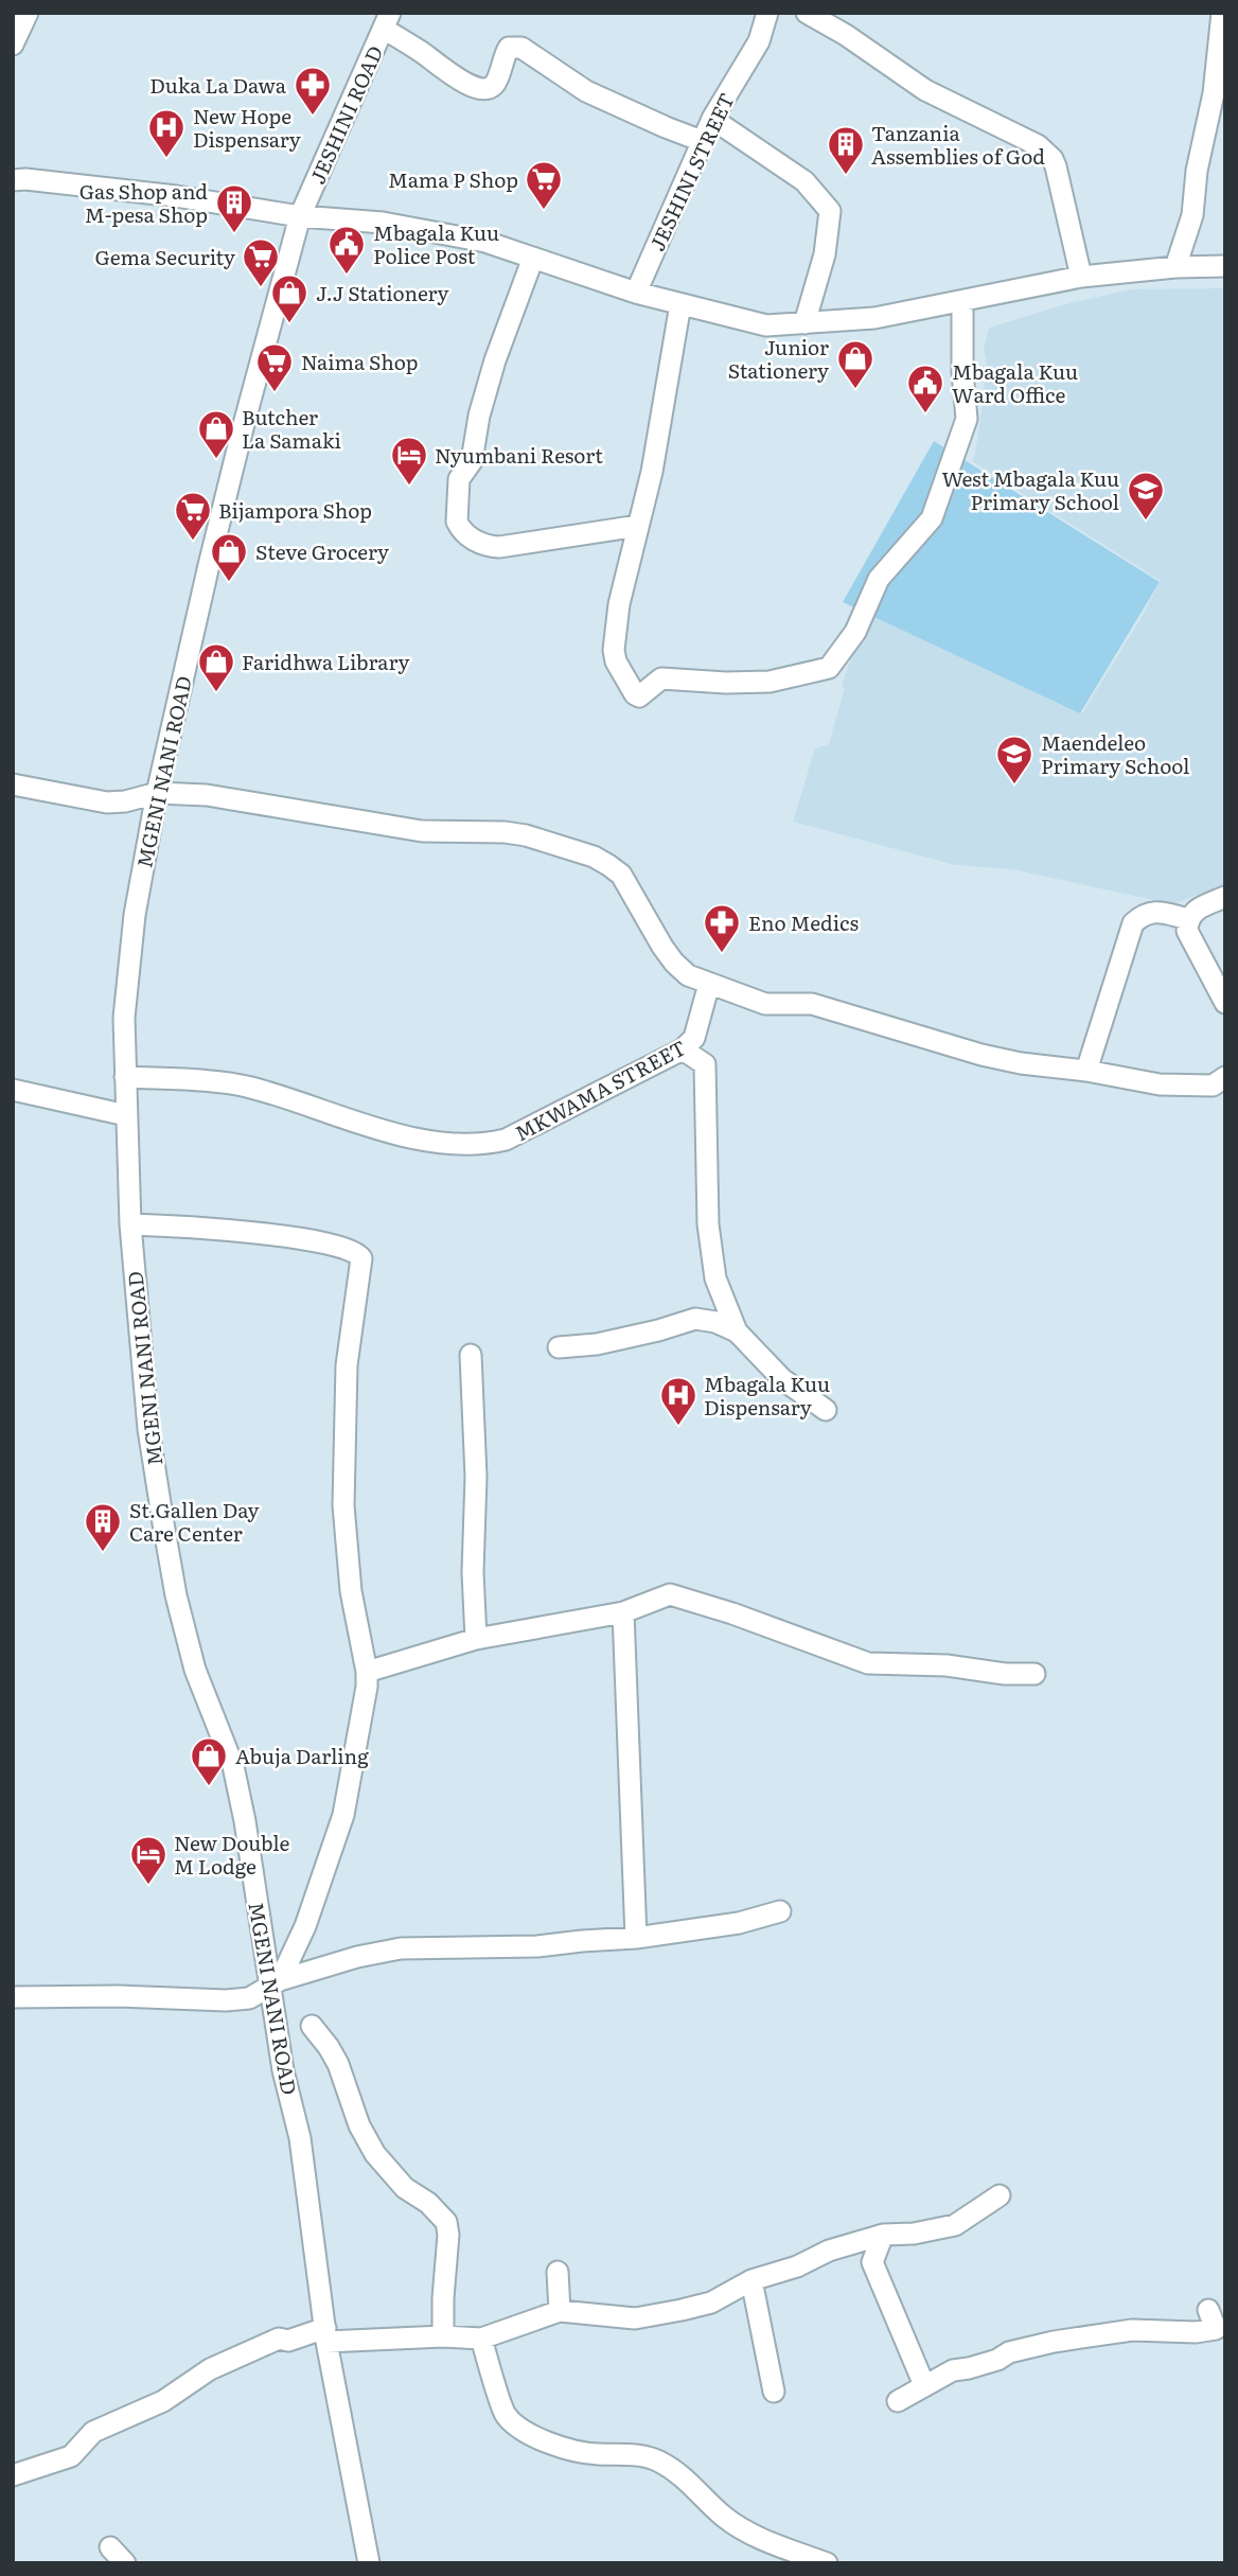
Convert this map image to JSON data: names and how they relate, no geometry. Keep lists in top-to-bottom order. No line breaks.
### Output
{"streets":{"street":["JESHINI ROAD","JESHINI STREET","MGENI NANI ROAD","MKWAMA STREET"]},"crossings":[["JESHINI ROAD","MGENI NANI ROAD"],["MGENI NANI ROAD","MKWAMA STREET"]],"places":{"pharmacy":["Duka La Dawa","Eno Medics"],"hospital":["New Hope Dispensary","Mbagala Kuu Dispensary"],"building":["Tanzania Assemblies of God","Gas Shop and M-pesa Shop","St.Gallen Day Care Center"],"supermarket":["Mama P Shop","Gema Security","Naima Shop","Bijampora Shop"],"public building":["Mbagala Kuu Police Post","Mbagala Kuu Ward Office"],"shop":["J.J Stationery","Junior Stationery","Butcher La Samaki","Steve Grocery","Faridhwa Library","Abuja Darling"],"hotel":["Nyumbani Resort","New Double M Lodge"],"school or university":["West Mbagala Kuu Primary School","Maendeleo Primary School"]}}
